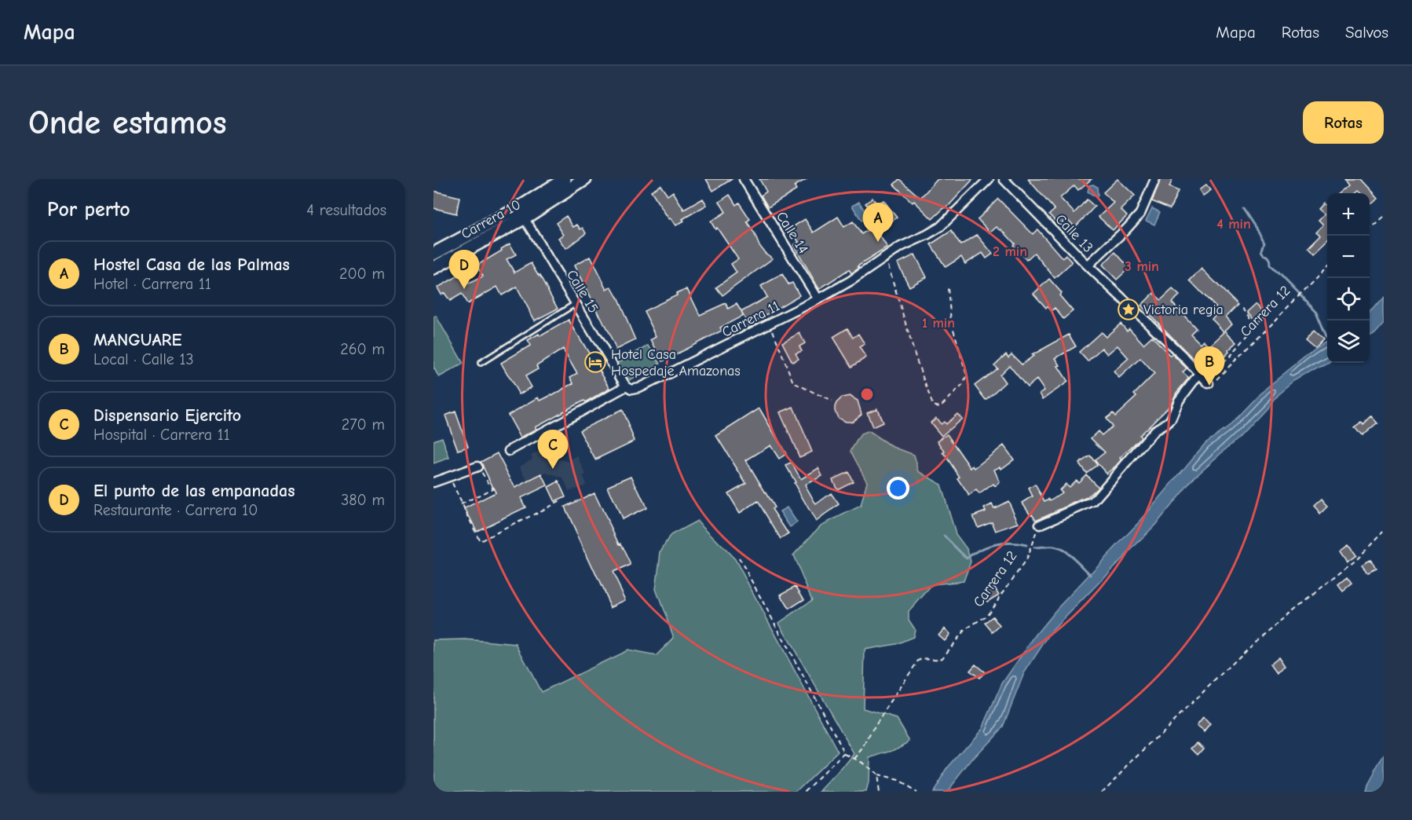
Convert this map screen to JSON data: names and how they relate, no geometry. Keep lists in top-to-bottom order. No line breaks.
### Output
{"streets":{"main road":["Carrera 10"],"street":["Calle 14","Calle 13","Calle 15","Carrera 11"],"path":["Carrera 12"]},"crossings":[["Carrera 10","Calle 15"],["Calle 14","Carrera 11"],["Calle 15","Carrera 11"]],"places":{"place":["Victoria regia"],"hotel":["Hotel Casa Hospedaje Amazonas"]},"page":{"header":"Mapa","nav":["Mapa","Rotas","Salvos"],"buttons":"Rotas","title":"Onde estamos","heading":["Por perto","4 resultados"],"map_buttons":["+","−"],"pins":["A","D","B","C"],"list":[{"mark":"A","name":"Hostel Casa de las Palmas","note":"Hotel · Carrera 11","value":"200 m"},{"mark":"B","name":"MANGUARE","note":"Local · Calle 13","value":"260 m"},{"mark":"C","name":"Dispensario Ejercito","note":"Hospital · Carrera 11","value":"270 m"},{"mark":"D","name":"El punto de las empanadas","note":"Restaurante · Carrera 10","value":"380 m"}]},"rings":["4 min","2 min","3 min","1 min"]}
